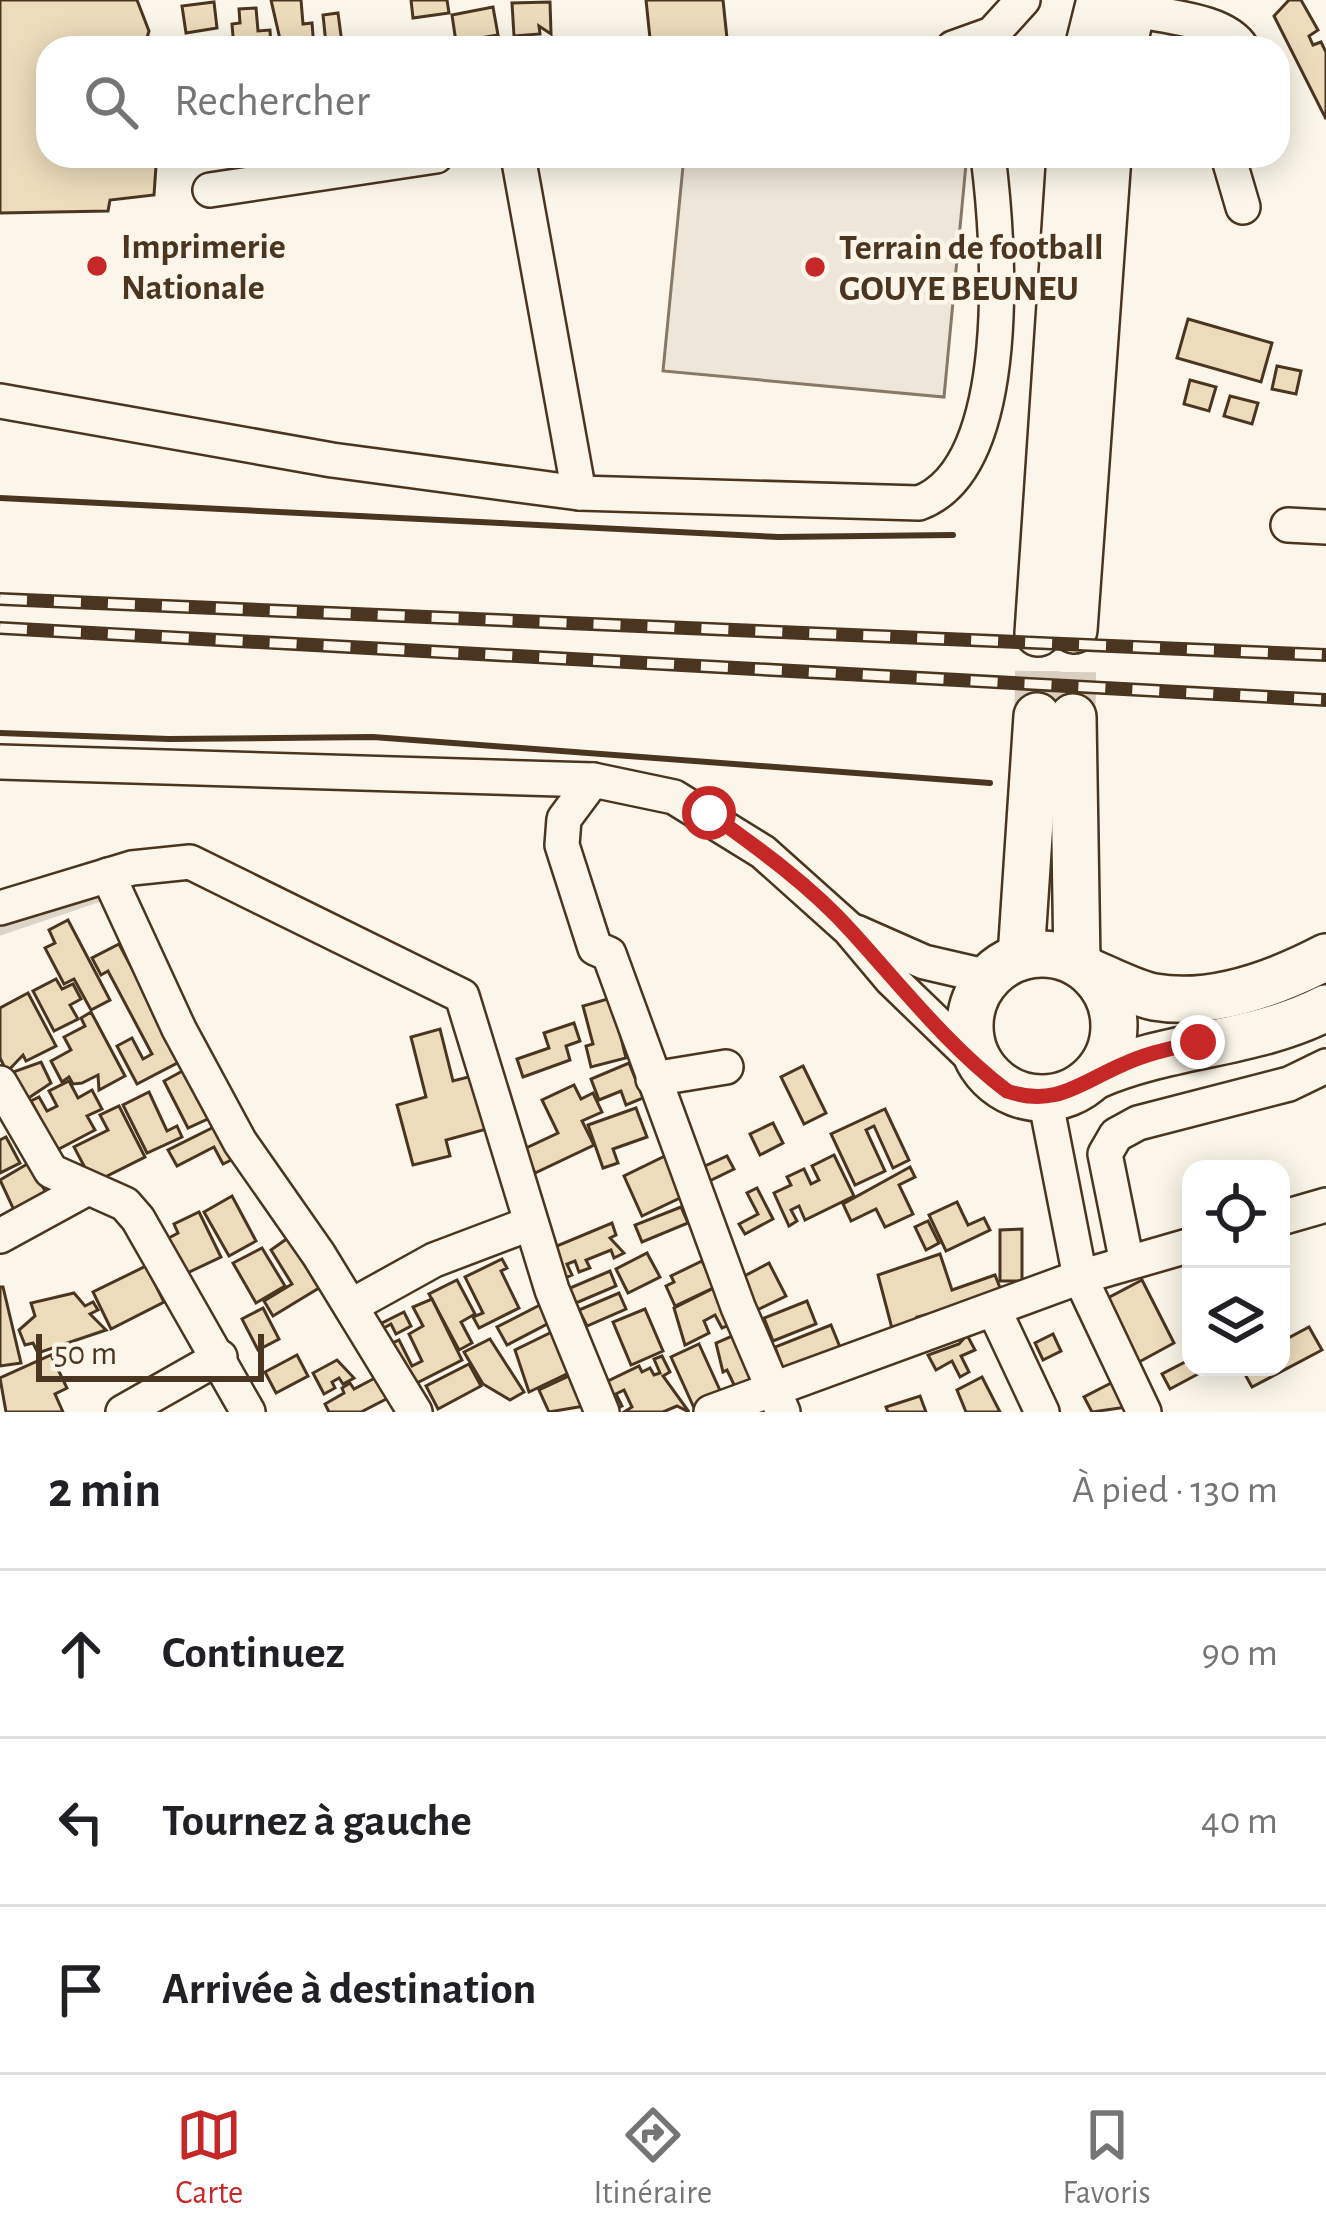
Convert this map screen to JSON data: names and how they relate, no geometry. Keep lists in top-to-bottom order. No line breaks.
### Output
{"places":["Imprimerie Nationale","Terrain de football GOUYE BEUNEU"],"scale_bar":"50 m","page":{"search":"Rechercher","scale":"50 m","heading":["2 min","À pied · 130 m"],"list":[["Continuez","90 m"],["Tournez à gauche","40 m"],"Arrivée à destination"],"nav":["Carte","Itinéraire","Favoris"]}}
